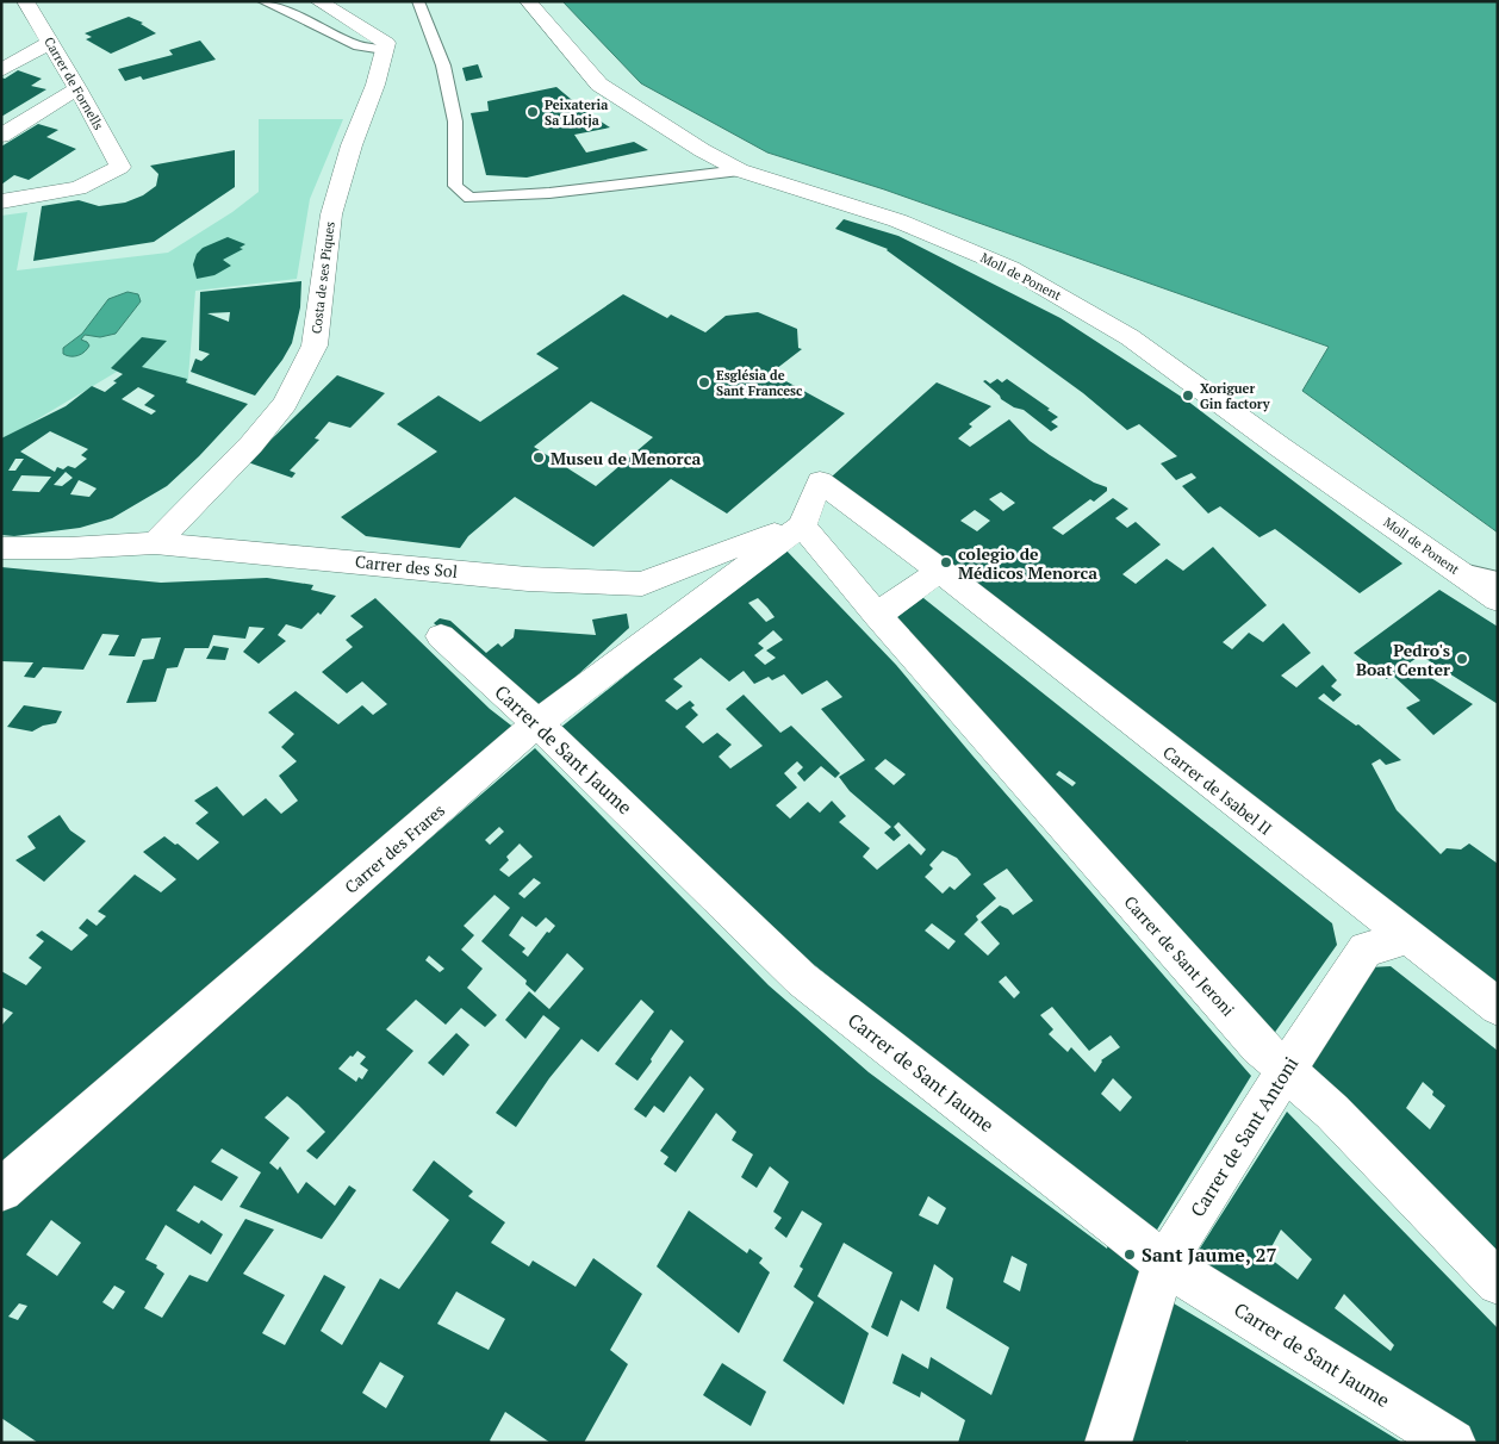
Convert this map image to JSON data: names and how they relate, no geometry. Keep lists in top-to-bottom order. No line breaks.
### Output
{"streets":{"street":["Carrer de Fornells","Moll de Ponent","Costa de ses Piques","Carrer des Sol","Carrer de Sant Jaume","Carrer de Isabel II","Carrer des Frares","Carrer de Sant Jeroni","Carrer de Sant Antoni"]},"crossings":[["Costa de ses Piques","Carrer des Sol"],["Carrer des Sol","Carrer de Isabel II"],["Carrer des Sol","Carrer des Frares"],["Carrer des Sol","Carrer de Sant Jeroni"],["Carrer de Sant Jaume","Carrer des Frares"],["Carrer de Sant Jaume","Carrer de Sant Antoni"],["Carrer de Isabel II","Carrer des Frares"],["Carrer de Isabel II","Carrer de Sant Jeroni"],["Carrer de Isabel II","Carrer de Sant Antoni"],["Carrer des Frares","Carrer de Sant Jeroni"],["Carrer de Sant Jeroni","Carrer de Sant Antoni"]],"places":["Peixateria Sa Llotja","Església de Sant Francesc","Xoriguer Gin factory","Museu de Menorca","colegio de Médicos Menorca","Pedro's Boat Center","Sant Jaume, 27"]}
